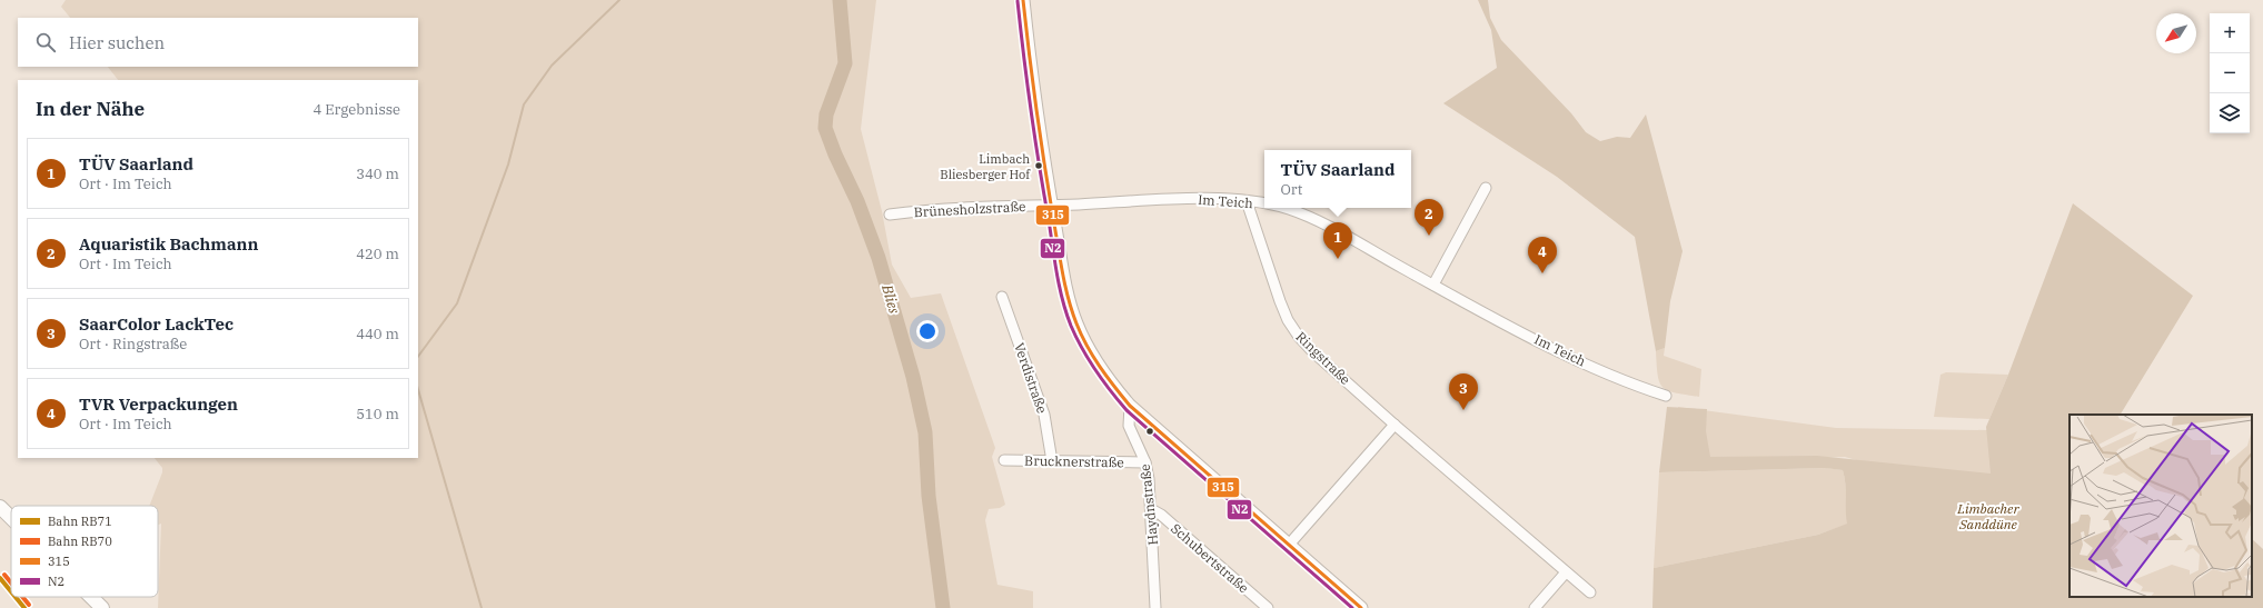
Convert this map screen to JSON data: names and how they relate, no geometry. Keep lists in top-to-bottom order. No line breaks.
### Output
{"streets":{"street":["Im Teich","Brünesholzstraße","Ringstraße","Verdistraße","Brucknerstraße","Haydnstraße","Schubertstraße"]},"crossings":[["Im Teich","Brünesholzstraße"],["Im Teich","Ringstraße"],["Verdistraße","Brucknerstraße"],["Brucknerstraße","Haydnstraße"],["Haydnstraße","Schubertstraße"]],"water":["Blies"],"parks":["Limbacher Sanddüne"],"places":["Limbach Bliesberger Hof"],"lines":["transit line 315","transit line N2","rail line RB70","rail line RB71"],"legend":["Bahn RB71","Bahn RB70","315","N2"],"north":"bottom left","page":{"map_buttons":["+","−"],"search":"Hier suchen","heading":["In der Nähe","4 Ergebnisse"],"list":[{"mark":"1","name":"TÜV Saarland","note":"Ort · Im Teich","value":"340 m"},{"mark":"2","name":"Aquaristik Bachmann","note":"Ort · Im Teich","value":"420 m"},{"mark":"3","name":"SaarColor LackTec","note":"Ort · Ringstraße","value":"440 m"},{"mark":"4","name":"TVR Verpackungen","note":"Ort · Im Teich","value":"510 m"}],"popup":["TÜV Saarland","Ort"],"pins":["2","1","4","3"]}}
